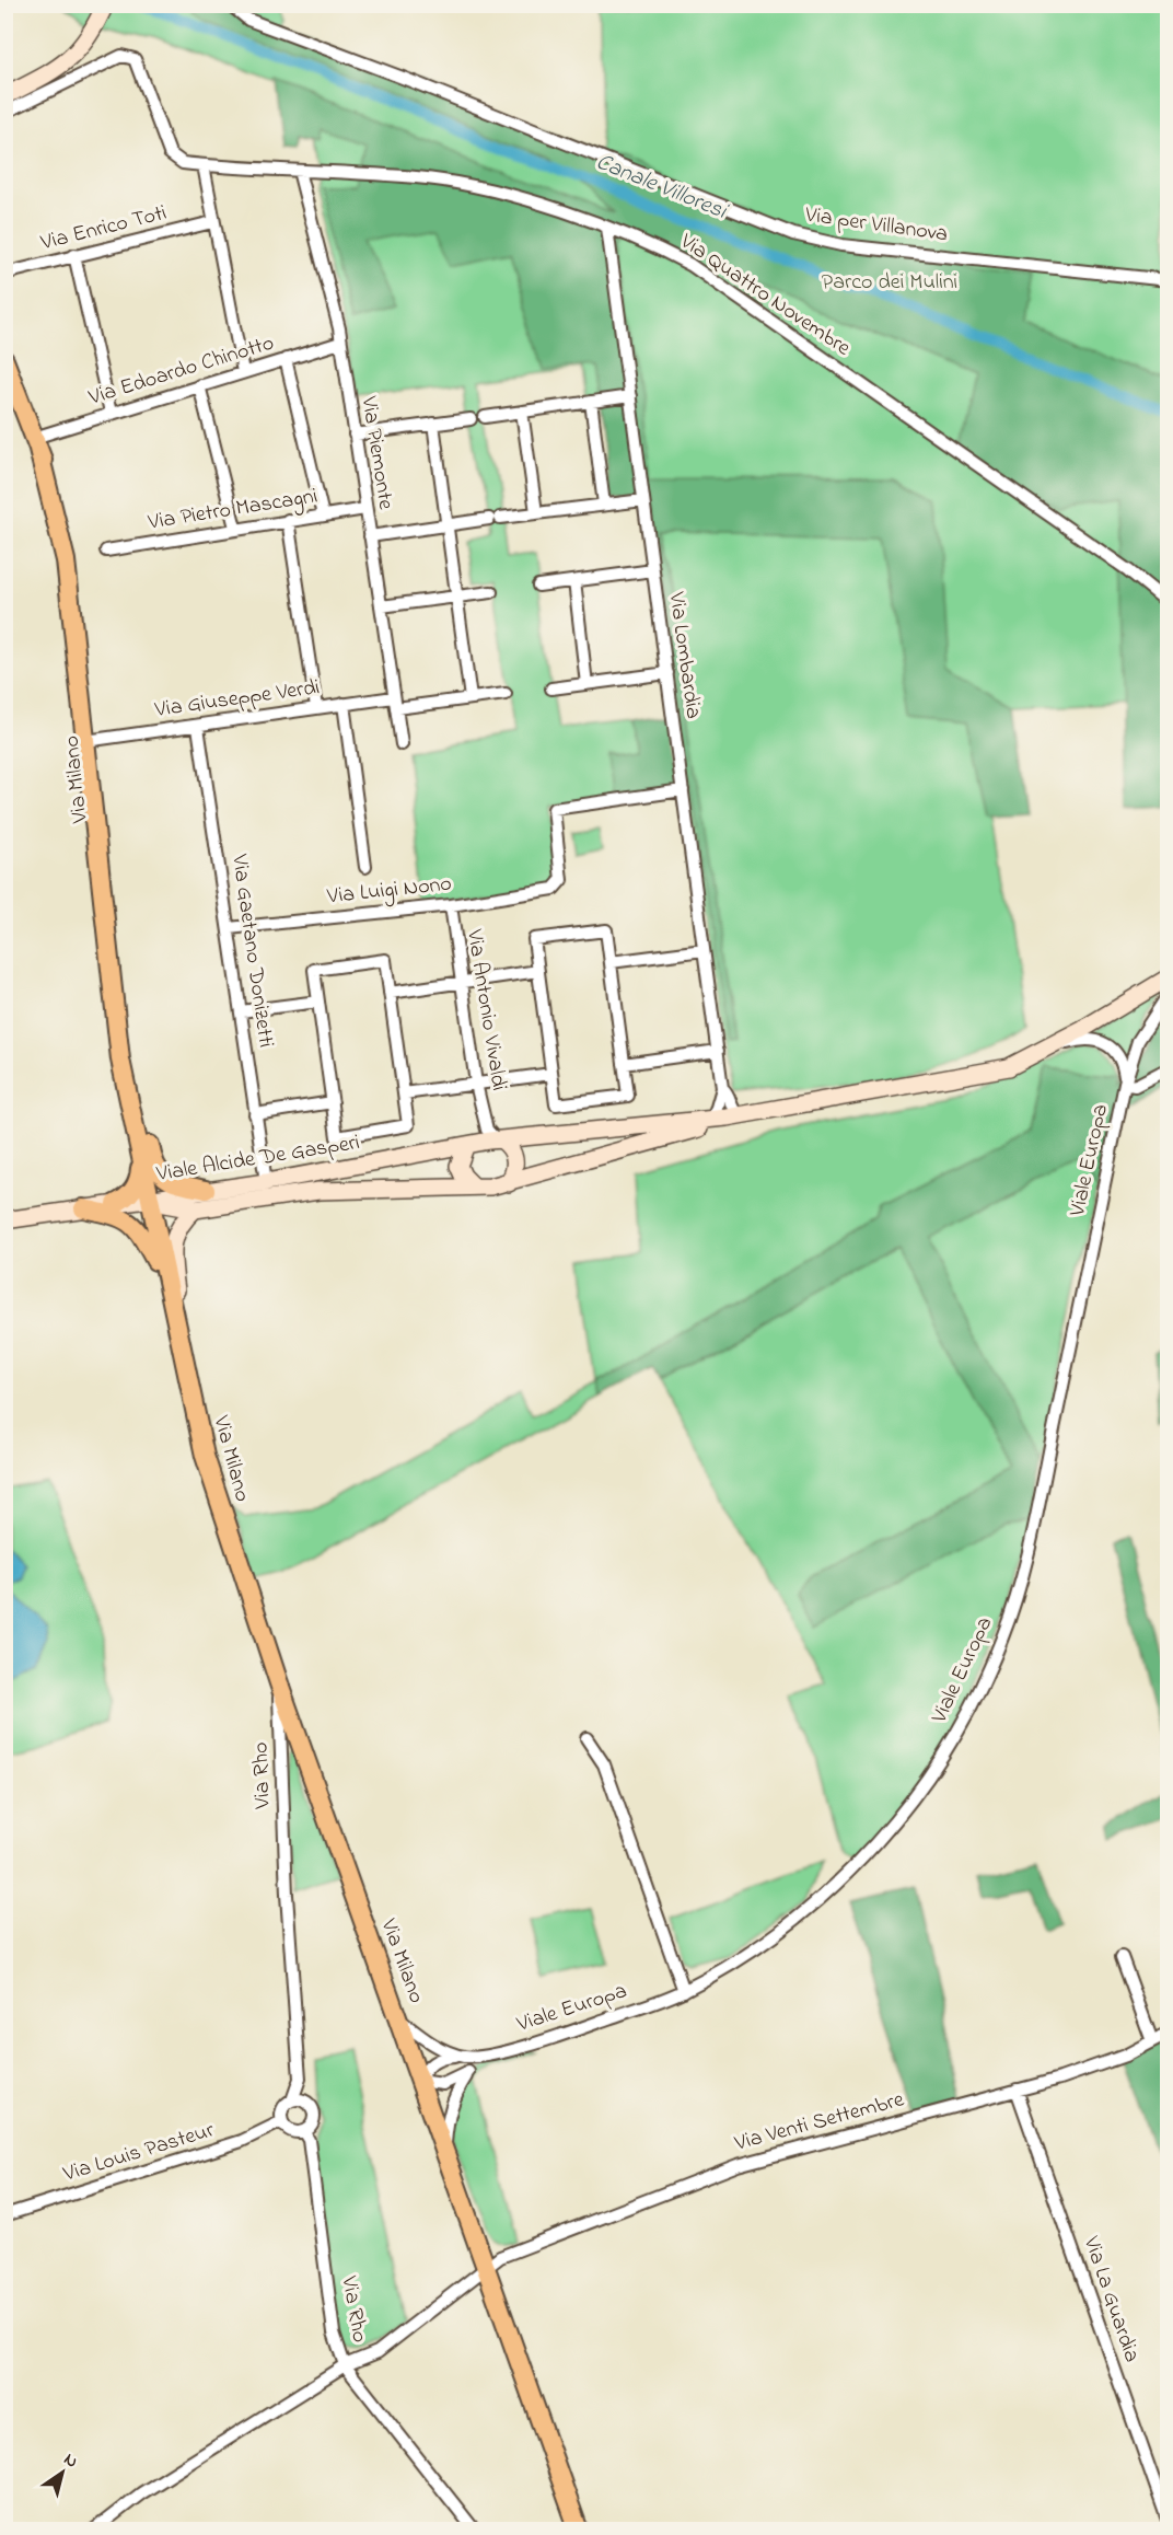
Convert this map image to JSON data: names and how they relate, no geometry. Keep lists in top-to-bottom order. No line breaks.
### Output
{"streets":{"main road":["Via Milano"],"street":["Via per Villanova","Via Enrico Toti","Via Quattro Novembre","Via Edoardo Chinotto","Via Piemonte","Via Pietro Mascagni","Via Lombardia","Via Giuseppe Verdi","Via Luigi Nono","Via Gaetano Donizetti","Via Antonio Vivaldi","Viale Alcide De Gasperi","Viale Europa","Via Rho","Via Venti Settembre","Via Louis Pasteur","Via La Guardia"]},"crossings":[["Via Quattro Novembre","Via Piemonte"],["Via Quattro Novembre","Via Lombardia"],["Via Edoardo Chinotto","Via Piemonte"],["Via Edoardo Chinotto","Via Milano"],["Via Piemonte","Via Pietro Mascagni"],["Via Piemonte","Via Giuseppe Verdi"],["Via Lombardia","Via Luigi Nono"],["Via Lombardia","Viale Alcide De Gasperi"],["Via Giuseppe Verdi","Via Milano"],["Via Giuseppe Verdi","Via Gaetano Donizetti"],["Via Milano","Viale Alcide De Gasperi"],["Via Milano","Viale Europa"],["Via Milano","Via Rho"],["Via Milano","Via Venti Settembre"],["Via Luigi Nono","Via Gaetano Donizetti"],["Via Luigi Nono","Via Antonio Vivaldi"],["Via Gaetano Donizetti","Viale Alcide De Gasperi"],["Via Antonio Vivaldi","Viale Alcide De Gasperi"],["Via Rho","Via Venti Settembre"],["Via Rho","Via Louis Pasteur"],["Via Venti Settembre","Via La Guardia"]],"water":["Canale Villoresi"],"parks":["Parco dei Mulini"],"north":"top right"}
